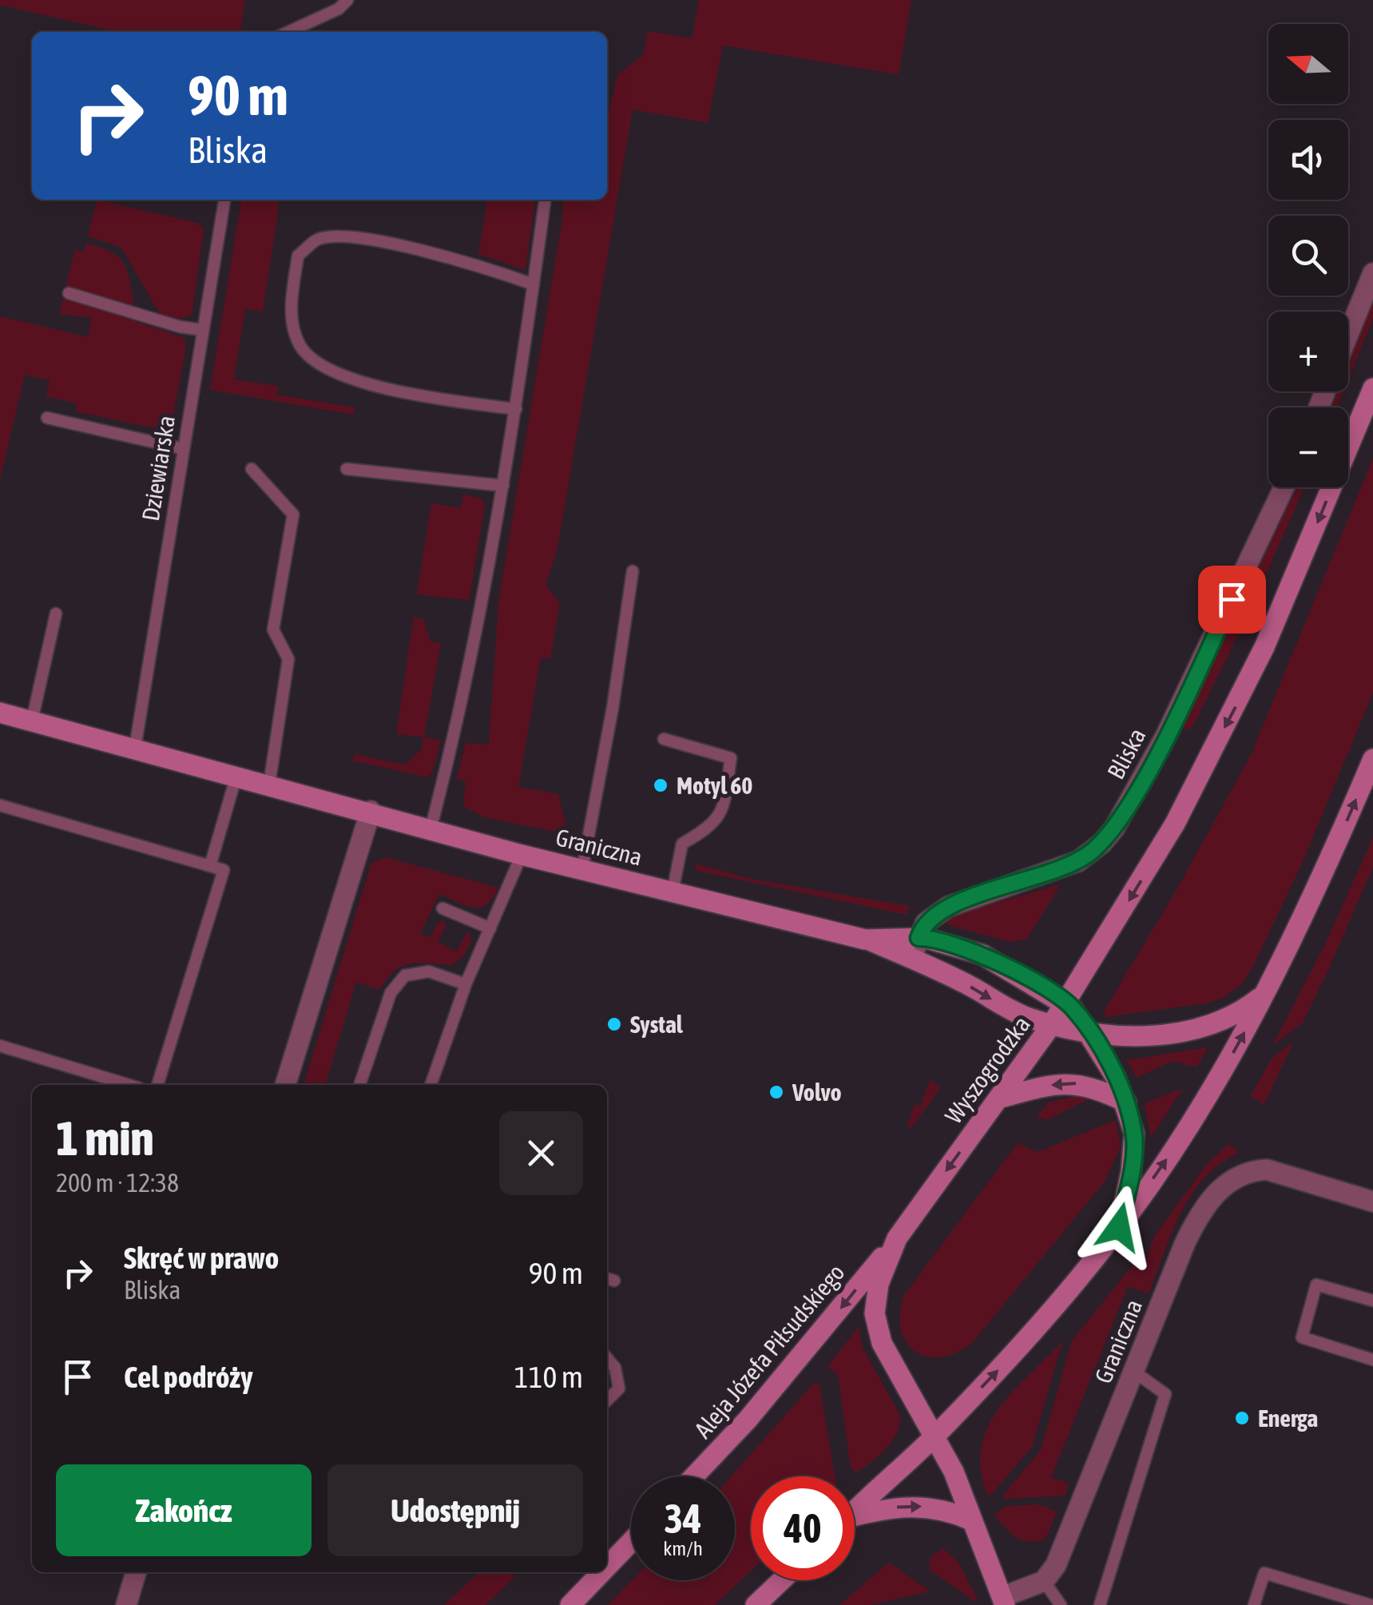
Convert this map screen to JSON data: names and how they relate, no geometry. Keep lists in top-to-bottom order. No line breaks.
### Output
{"streets":{"street":["Bliska","Graniczna","Wyszogrodzka","Aleja Józefa Piłsudskiego"],"lane":["Dziewiarska"]},"crossings":[["Dziewiarska","Graniczna"],["Bliska","Graniczna"],["Graniczna","Wyszogrodzka"],["Wyszogrodzka","Aleja Józefa Piłsudskiego"]],"places":["Motyl 60","Systal","Volvo","Energa"],"north":"left","page":{"map_buttons":["+","−"],"turn":["90 m","Bliska"],"heading":["1 min","200 m · 12:38"],"list":[{"name":"Skręć w prawo","note":"Bliska","value":"90 m"},{"name":"Cel podróży","value":"110 m"}],"buttons":["Zakończ","Udostępnij"],"speed":"34 km/h","limit":"40"}}
